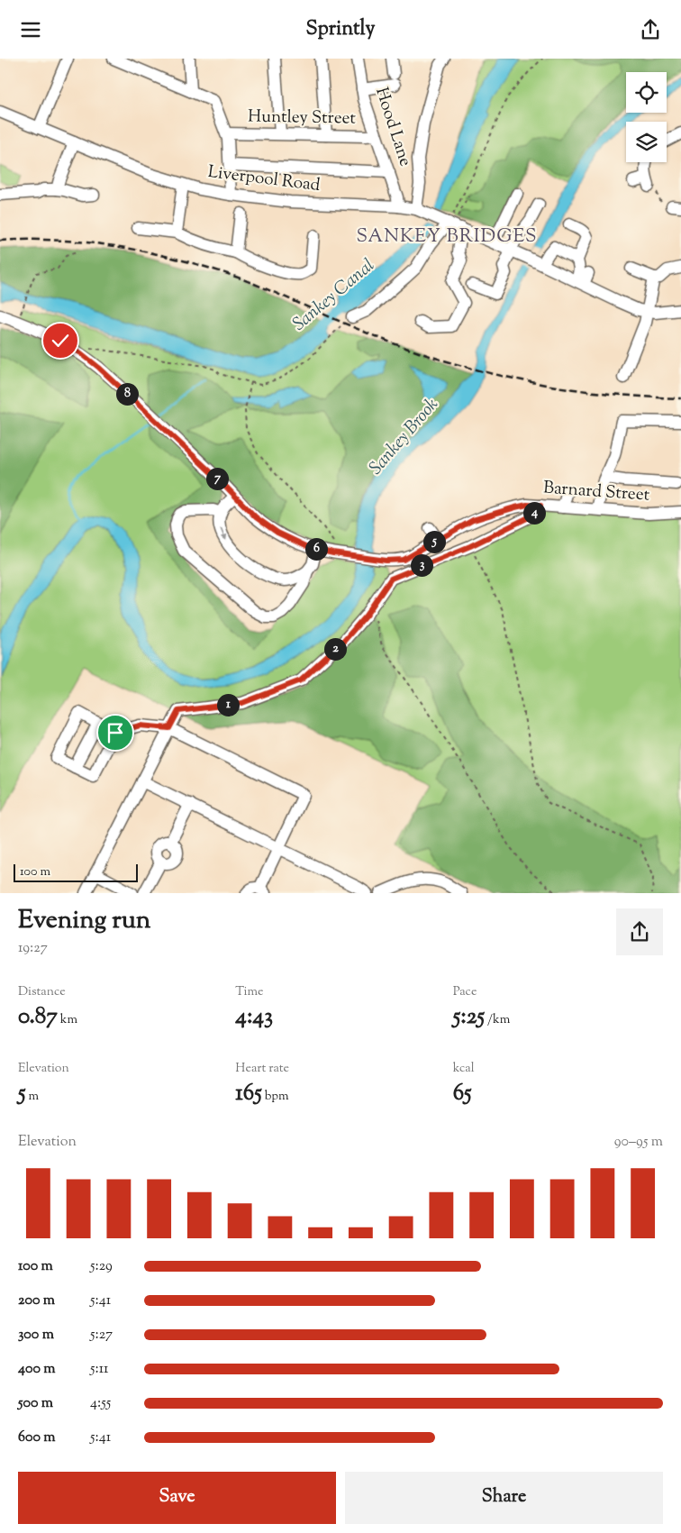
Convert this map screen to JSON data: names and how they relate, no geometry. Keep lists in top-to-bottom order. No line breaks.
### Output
{"streets":{"street":["Huntley Street","Hood Lane","Liverpool Road","Barnard Street"]},"crossings":[["Huntley Street","Hood Lane"],["Hood Lane","Liverpool Road"]],"districts":["SANKEY BRIDGES"],"water":["Sankey Canal","Sankey Brook"],"scale_bar":"100 m","page":{"header":"Sprintly","pins":["8","7","4","5","6","3","2","1"],"scale":"100 m","heading":["Evening run","19:27"],"stats":[["Distance","0.87 km"],["Time","4:43"],["Pace","5:25 /km"],["Elevation","5 m"],["Heart rate","165 bpm"],["kcal","65"]],"chart":["Elevation","90–95 m"],"list":[{"name":"100 m","note":"5:29"},{"name":"200 m","note":"5:41"},{"name":"300 m","note":"5:27"},{"name":"400 m","note":"5:11"},{"name":"500 m","note":"4:55"},{"name":"600 m","note":"5:41"}],"buttons":["Save","Share"]}}
